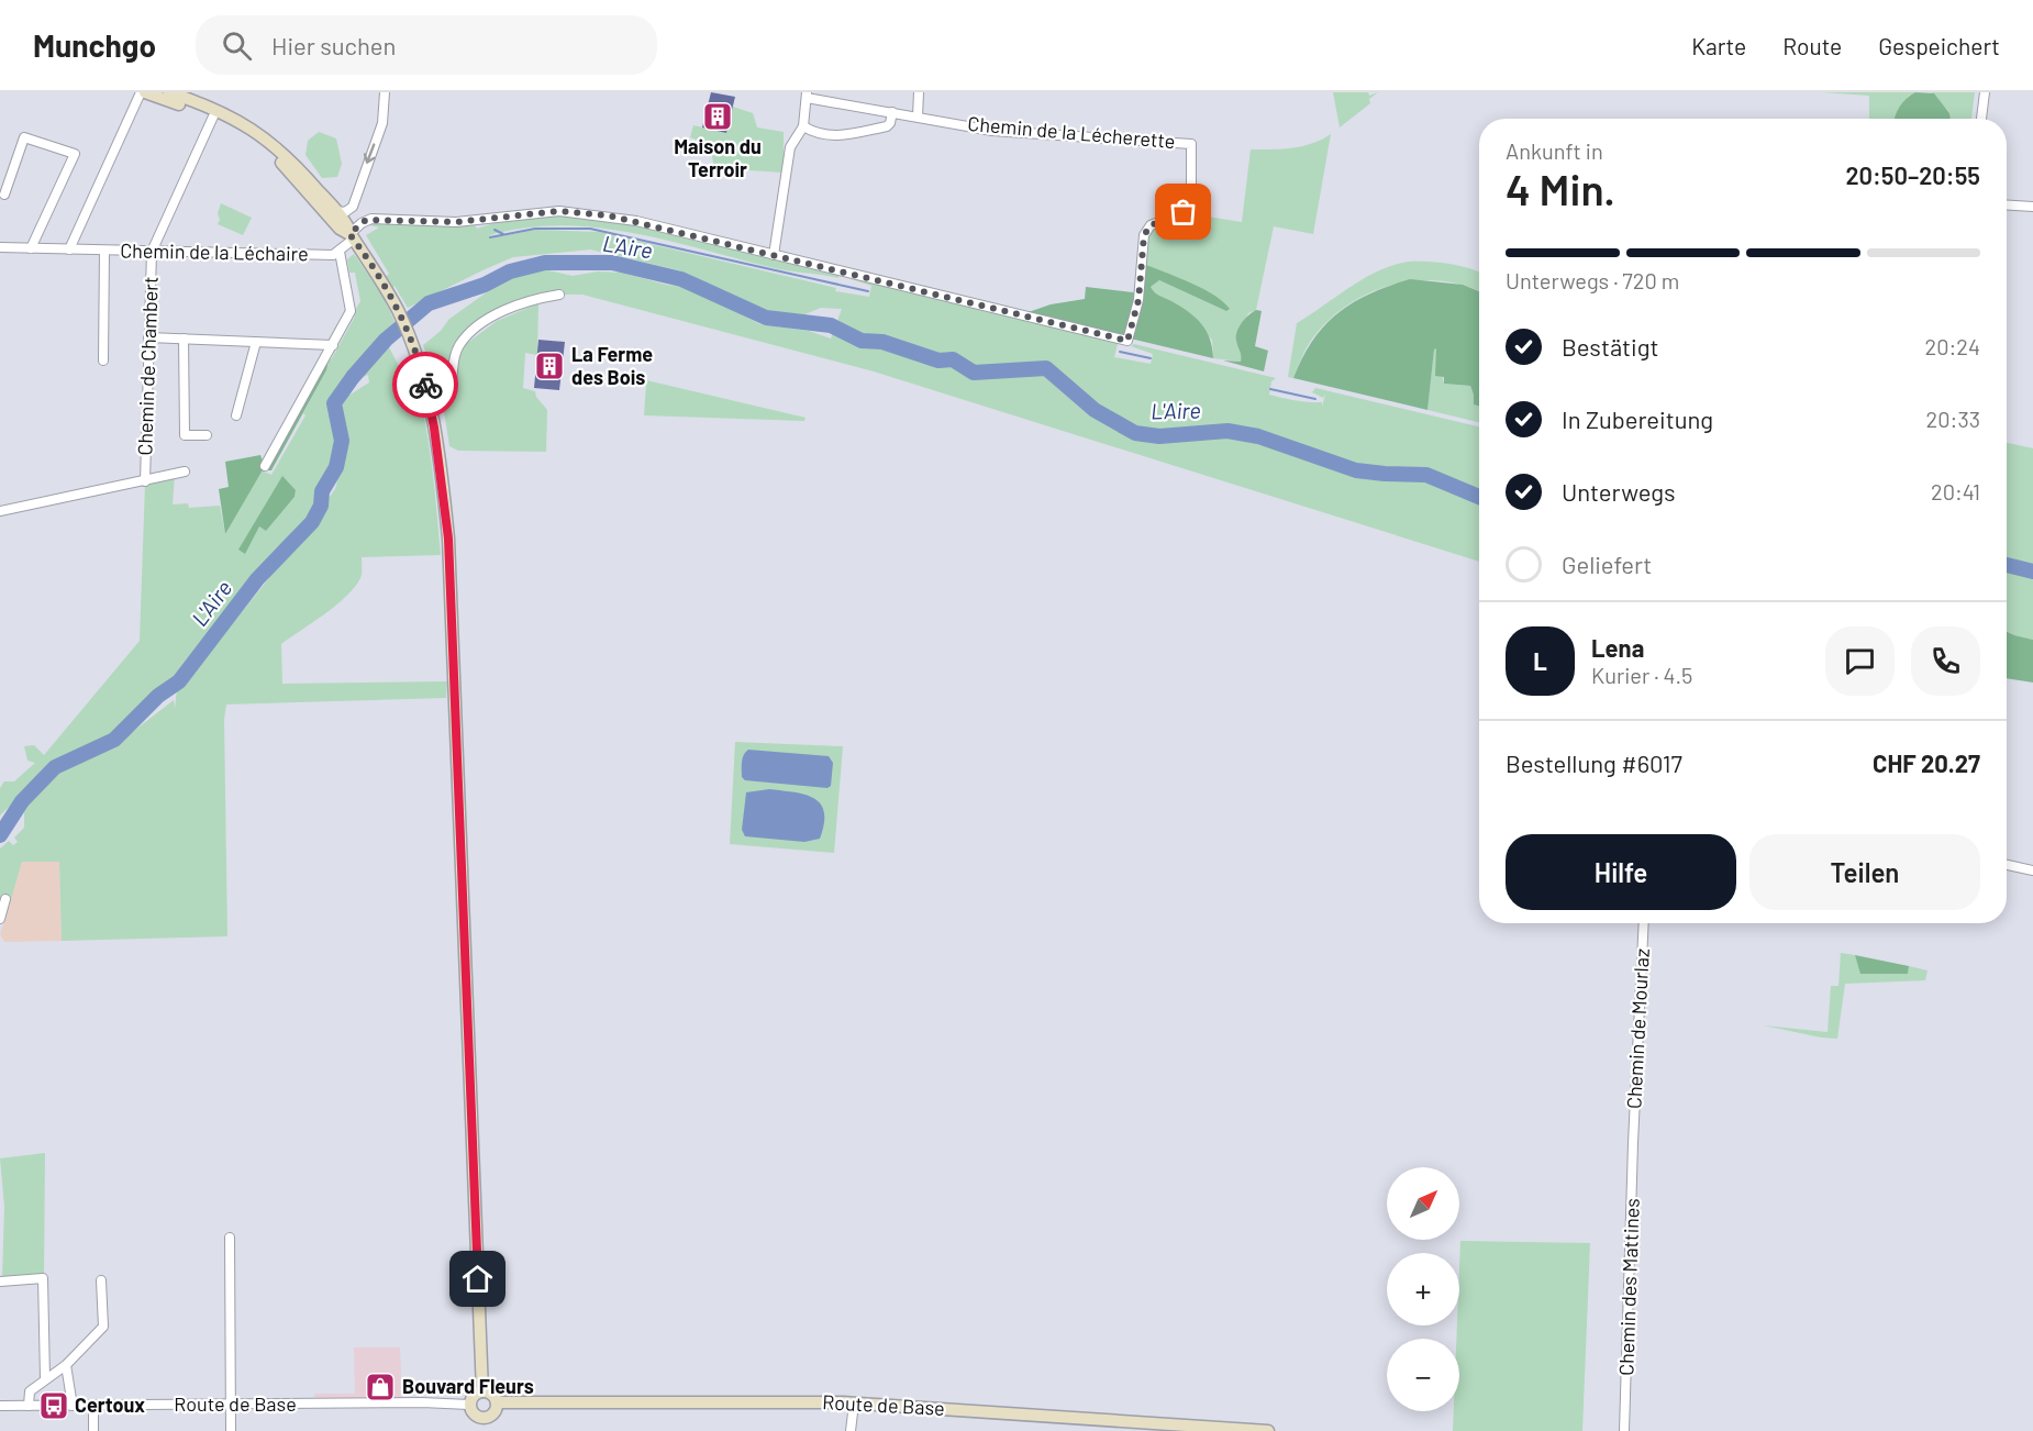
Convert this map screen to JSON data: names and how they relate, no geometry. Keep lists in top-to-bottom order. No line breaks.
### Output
{"streets":{"main road":["Route de Base"],"street":["Chemin de la Lécherette","Chemin de la Léchaire","Chemin de Chambert","Chemin de Mourlaz","Chemin des Mattines"]},"crossings":[["Chemin de la Léchaire","Chemin de Chambert"],["Chemin de Mourlaz","Chemin des Mattines"]],"water":["L'Aire"],"places":{"building":["Maison du Terroir","La Ferme des Bois"],"shop":["Bouvard Fleurs"],"bus stop":["Certoux"]},"north":"top right","page":{"header":"Munchgo","search":"Hier suchen","nav":["Karte","Route","Gespeichert"],"heading":["4 Min.","Ankunft in","20:50–20:55"],"panel":["Lena","Kurier · 4.5","Bestellung #6017","CHF 20.27"],"bar":"Unterwegs · 720 m","list":[["Bestätigt","20:24"],["In Zubereitung","20:33"],["Unterwegs","20:41"],"Geliefert"],"round":"L","buttons":["Hilfe","Teilen"],"map_buttons":["+","−"]}}
